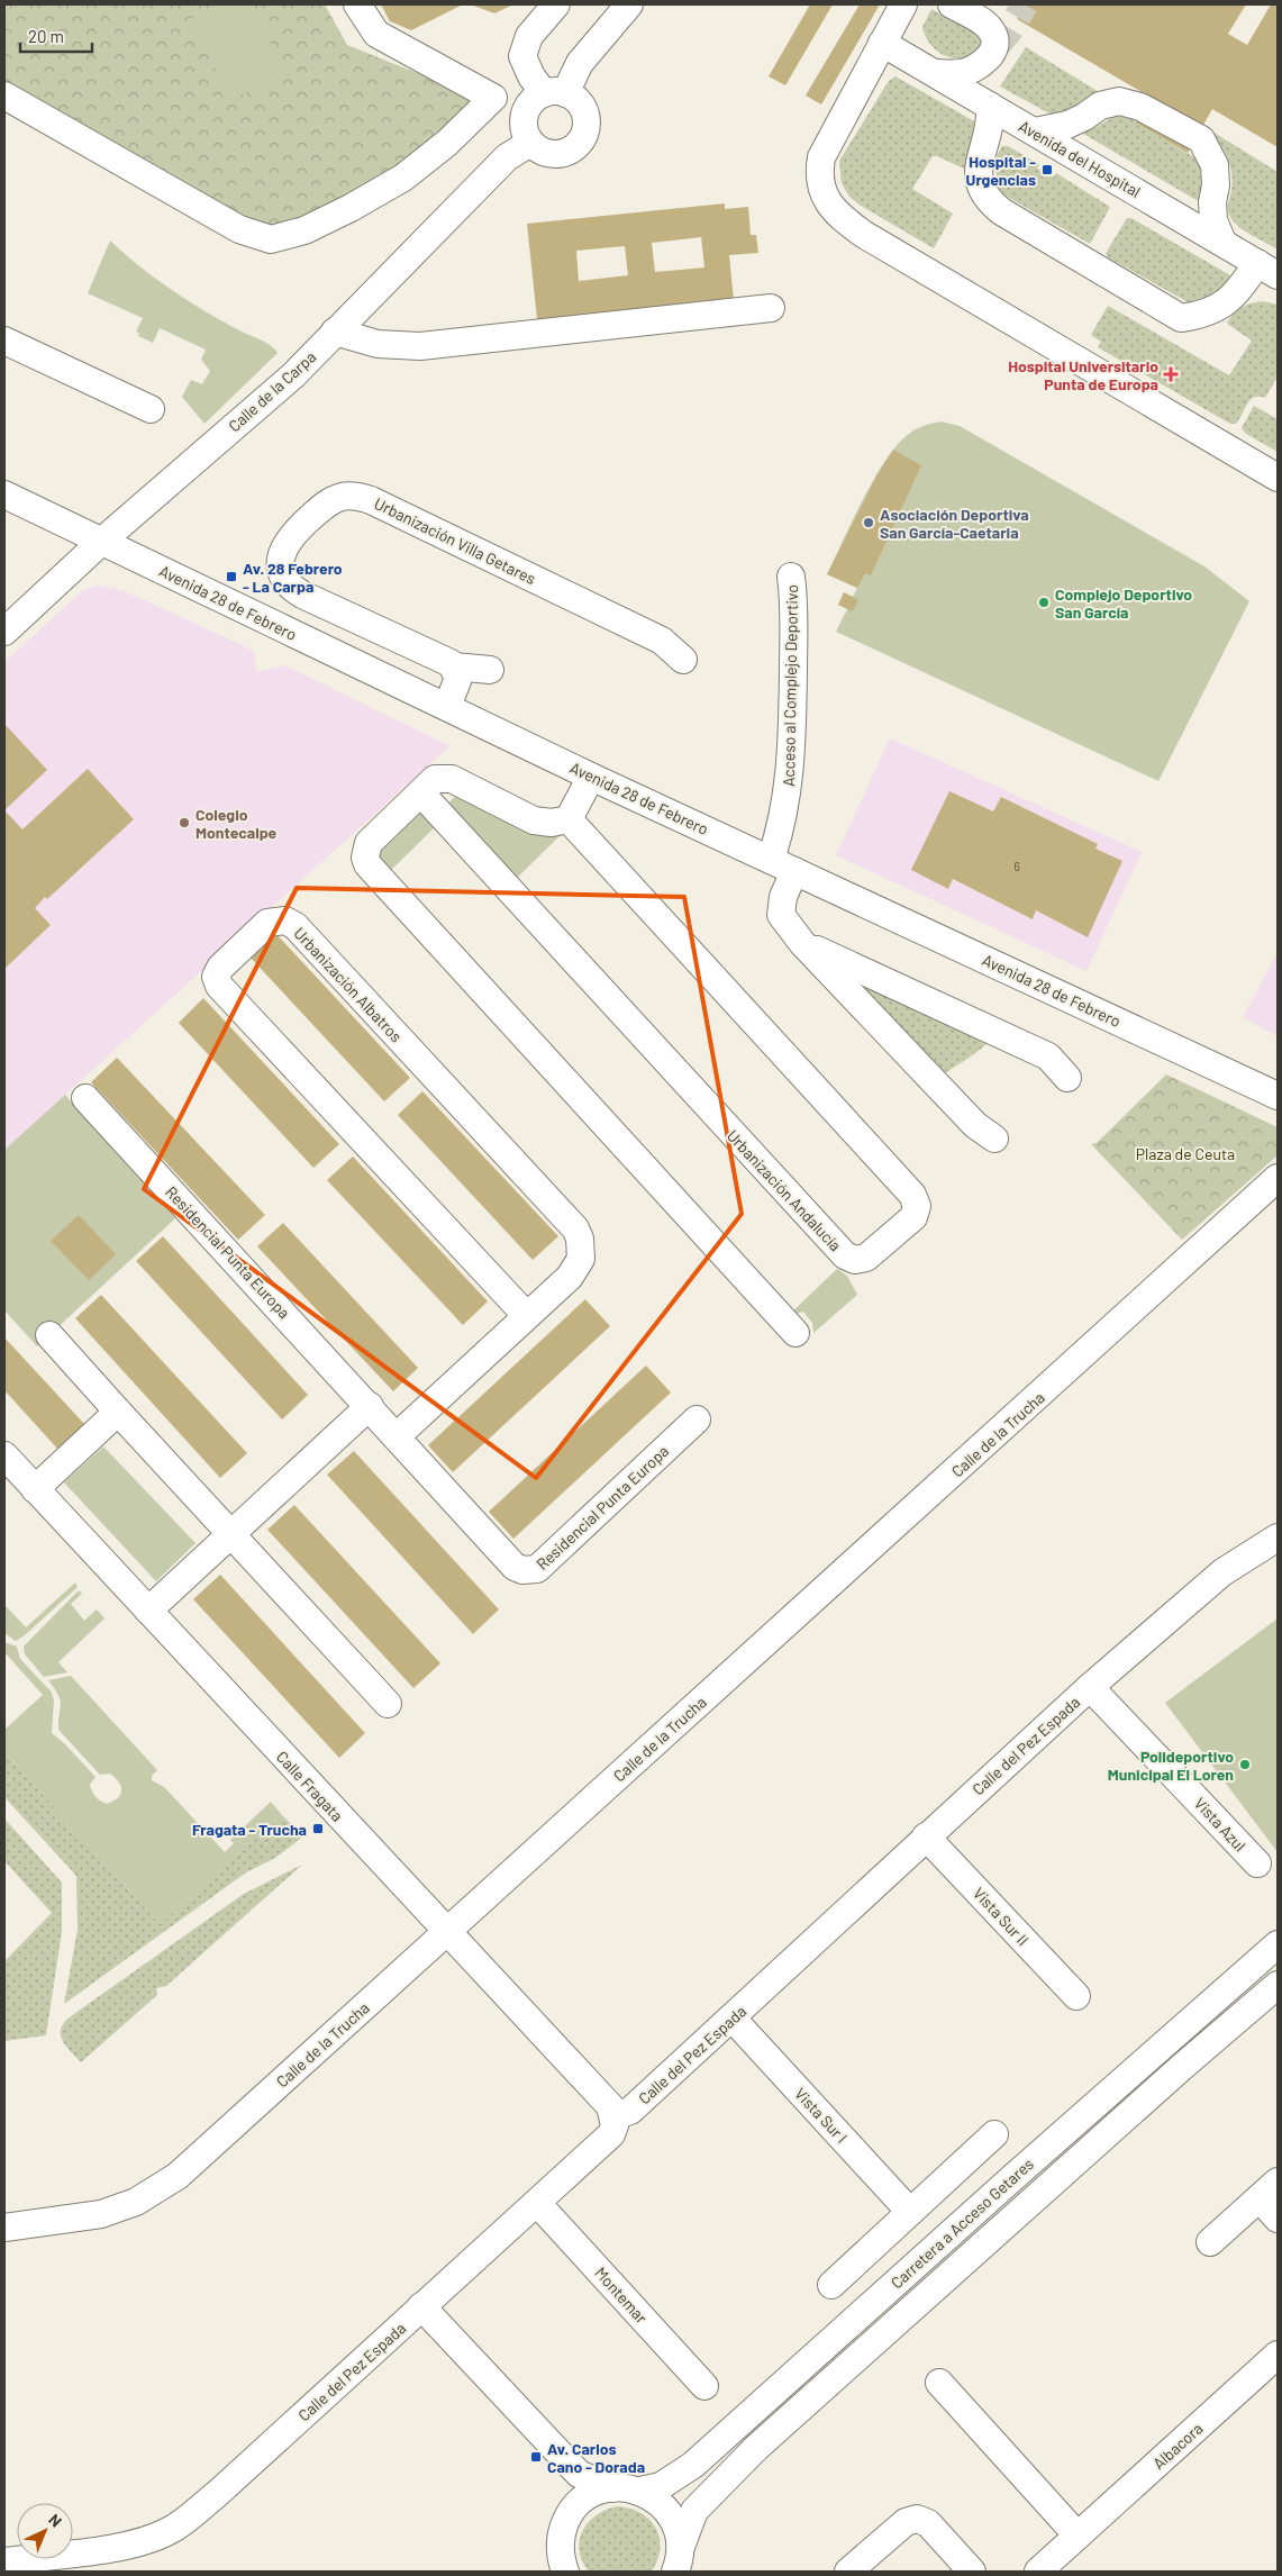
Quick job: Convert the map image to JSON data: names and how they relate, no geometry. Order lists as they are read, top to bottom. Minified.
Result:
{"streets":{"street":["Avenida del Hospital","Calle de la Carpa","Urbanización Villa Getares","Avenida 28 de Febrero","Acceso al Complejo Deportivo","Urbanización Albatros","Urbanización Andalucía","Residencial Punta Europa","Calle de la Trucha","Calle del Pez Espada","Calle Fragata","Vista Azul","Vista Sur II","Vista Sur I","Carretera a Acceso Getares","Montemar","Albacora"]},"crossings":[["Calle de la Carpa","Avenida 28 de Febrero"],["Avenida 28 de Febrero","Acceso al Complejo Deportivo"],["Urbanización Albatros","Residencial Punta Europa"],["Calle de la Trucha","Calle Fragata"],["Calle del Pez Espada","Calle Fragata"],["Calle del Pez Espada","Vista Azul"],["Calle del Pez Espada","Vista Sur II"],["Calle del Pez Espada","Vista Sur I"],["Calle del Pez Espada","Montemar"]],"parks":["Plaza de Ceuta"],"places":{"transit":["Hospital - Urgencias","Av. 28 Febrero - La Carpa","Fragata - Trucha","Av. Carlos Cano - Dorada"],"health":["Hospital Universitario Punta de Europa"],"other":["Asociación Deportiva San García-Caetaria","Complejo Deportivo San García","Colegio Montecalpe","Polideportivo Municipal El Loren"]},"house_numbers":["6"],"scale_bar":"20 m","north":"top right"}
